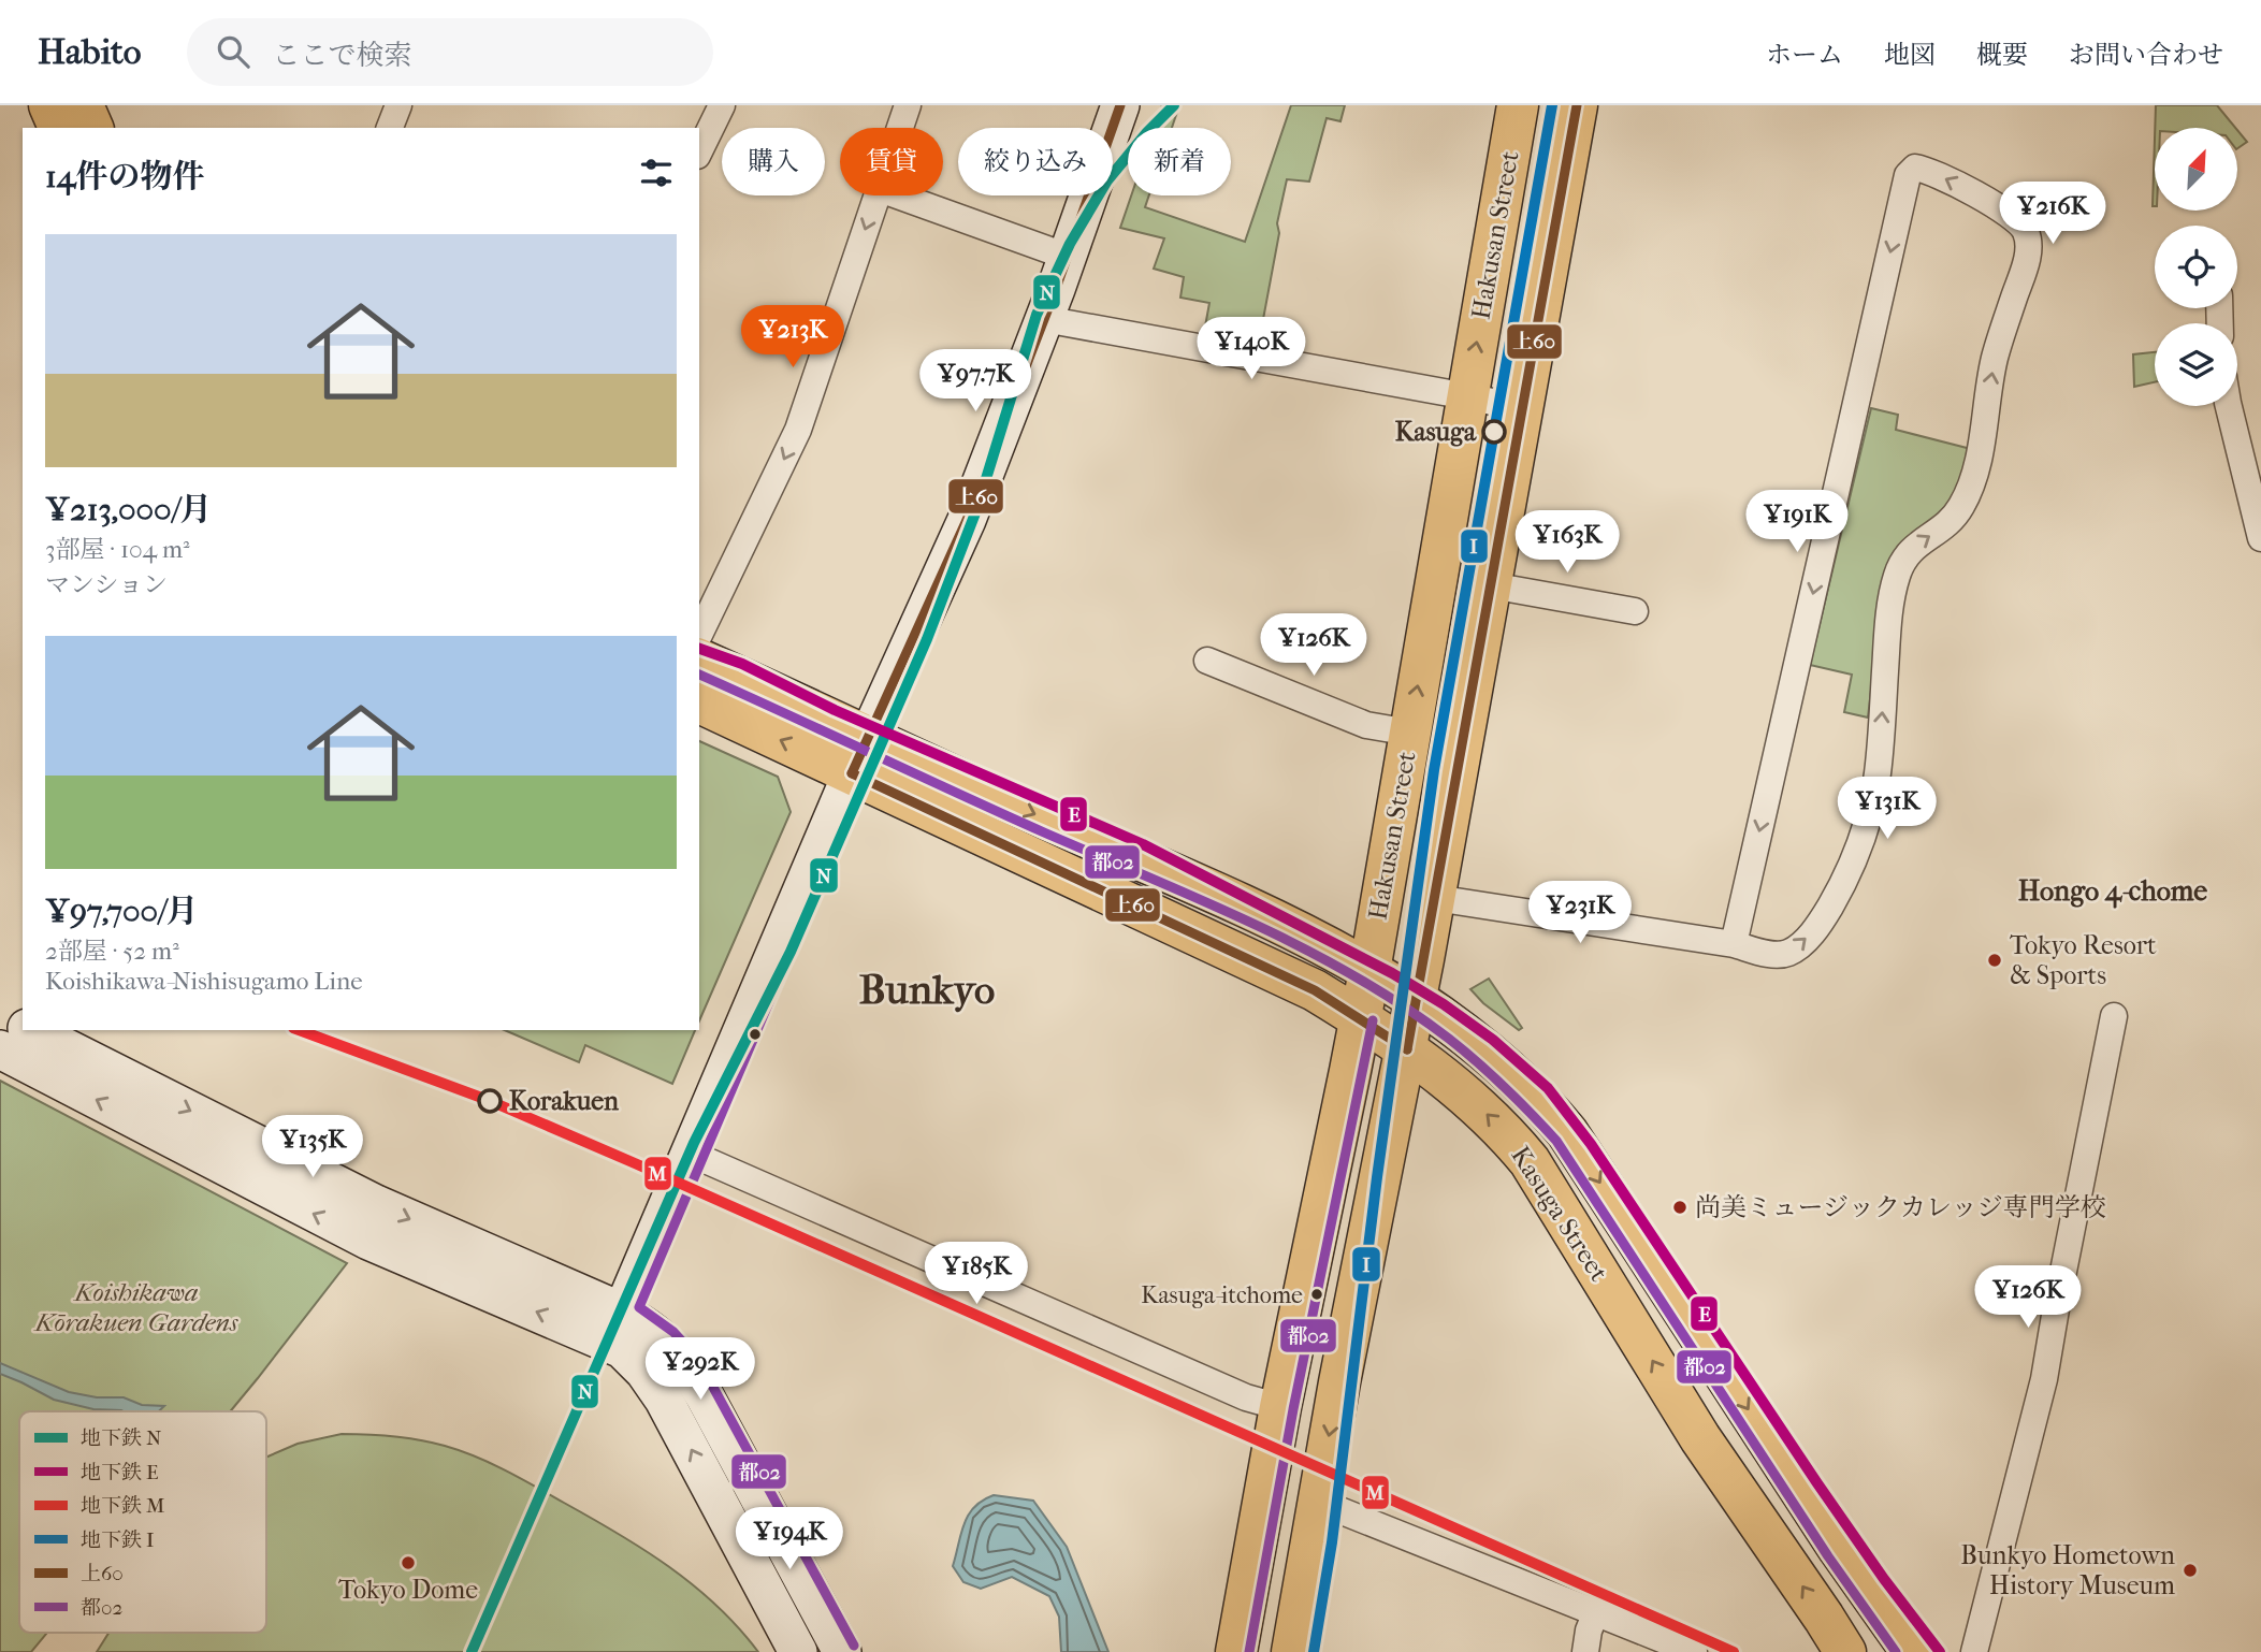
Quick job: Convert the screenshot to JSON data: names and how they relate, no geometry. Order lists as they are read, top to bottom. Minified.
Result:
{"streets":{"main road":["Hakusan Street","Kasuga Street"]},"crossings":[["Hakusan Street","Kasuga Street"]],"districts":["Hongo 4-chome","Bunkyo"],"parks":["Koishikawa Kōrakuen Gardens"],"places":["Kasuga","Tokyo Resort & Sports","Korakuen","尚美ミュージックカレッジ専門学校","Kasuga-itchome","Tokyo Dome","Bunkyo Hometown History Museum"],"lines":["metro line N","metro line I","transit line 上60","metro line E","transit line 都02","metro line M"],"legend":["地下鉄 N","地下鉄 E","地下鉄 M","地下鉄 I","上60","都02"],"north":"top right","page":{"header":"Habito","search":"ここで検索","nav":["ホーム","地図","概要","お問い合わせ"],"chip":["購入","賃貸","絞り込み","新着"],"heading":"14件の物件","price":["¥216K","¥213K","¥140K","¥97.7K","¥191K","¥163K","¥126K","¥131K","¥231K","¥135K","¥185K","¥126K","¥292K","¥194K"],"list":[{"name":"¥213,000/月","note":"3部屋 · 104 m² · マンション"},{"name":"¥97,700/月","note":"2部屋 · 52 m² · Koishikawa-Nishisugamo Line"}]}}
